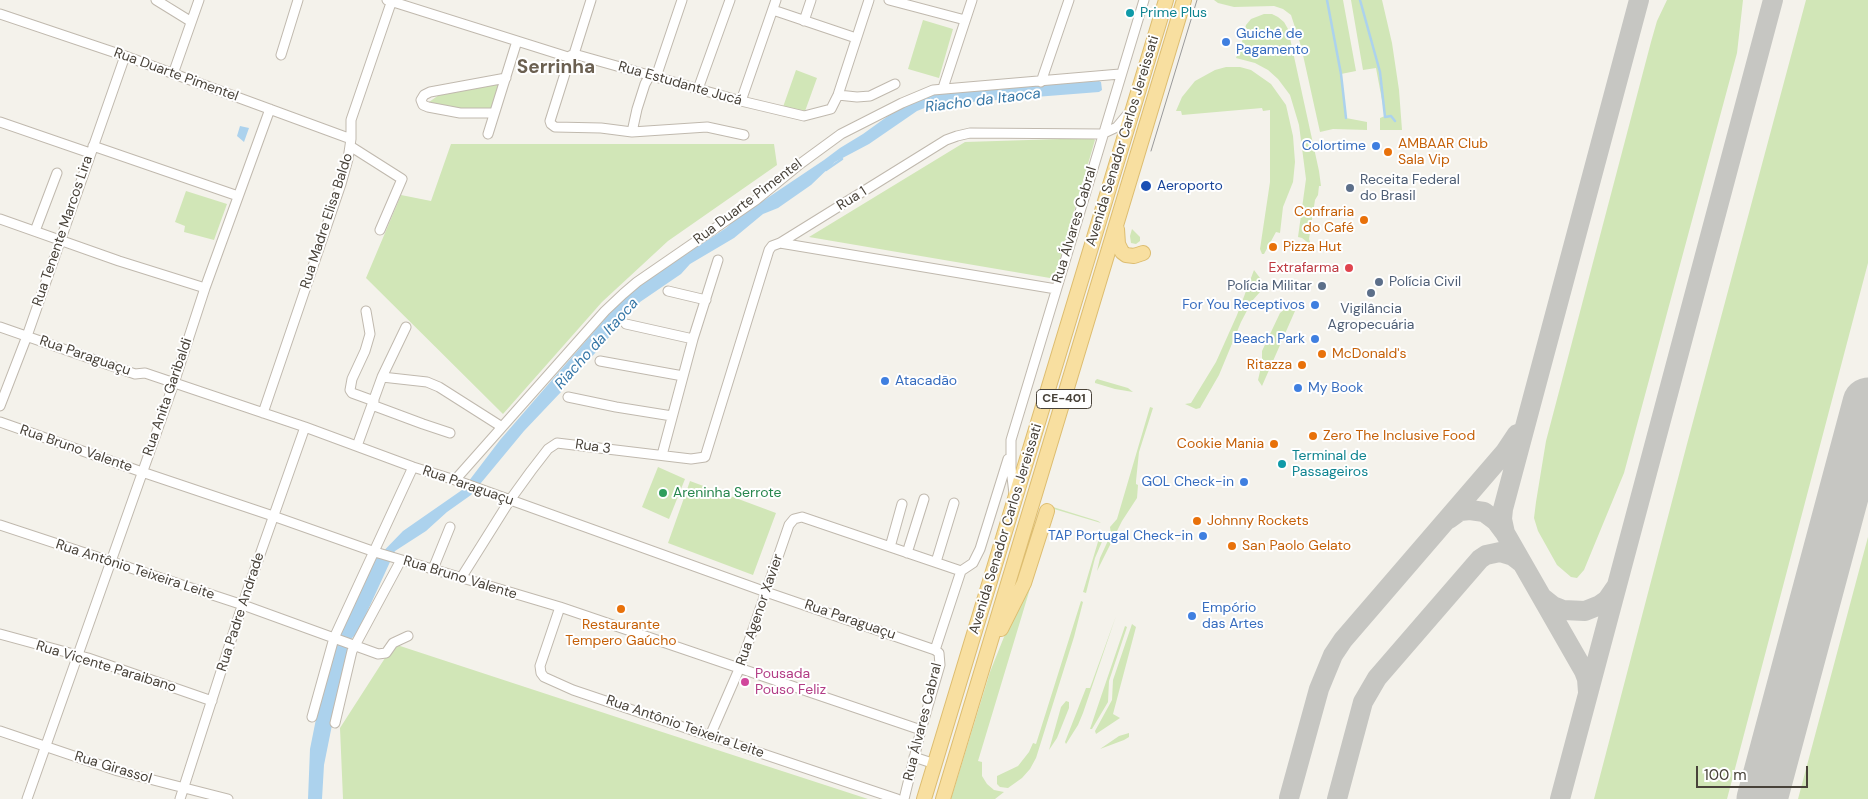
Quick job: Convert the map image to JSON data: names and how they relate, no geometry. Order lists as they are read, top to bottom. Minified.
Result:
{"streets":{"main road":["Avenida Senador Carlos Jereissati","CE-401"],"street":["Rua Duarte Pimentel","Rua Estudante Jucá","Rua 1","Rua Madre Elisa Baldo","Rua Álvares Cabral","Rua Tenente Marcos Lira","Rua Paraguaçu","Rua Anita Garibaldi","Rua 3","Rua Bruno Valente","Rua Antônio Teixeira Leite","Rua Agenor Xavier","Rua Padre Andrade","Rua Vicente Paraibano","Rua Girassol"]},"crossings":[["Rua Duarte Pimentel","Rua Madre Elisa Baldo"],["Rua Duarte Pimentel","Rua Álvares Cabral"],["Rua Duarte Pimentel","Rua Tenente Marcos Lira"],["Rua Duarte Pimentel","Rua Paraguaçu"],["Rua Duarte Pimentel","Rua Anita Garibaldi"],["Rua Estudante Jucá","Rua Madre Elisa Baldo"],["Avenida Senador Carlos Jereissati","Rua Álvares Cabral"],["Rua 1","Rua Álvares Cabral"],["Rua 1","Rua 3"],["Rua Madre Elisa Baldo","Rua Paraguaçu"],["Rua Álvares Cabral","Rua Paraguaçu"],["Rua Álvares Cabral","Rua Bruno Valente"],["Rua Tenente Marcos Lira","Rua Paraguaçu"],["Rua Paraguaçu","Rua Anita Garibaldi"],["Rua Paraguaçu","Rua 3"],["Rua Paraguaçu","Rua Agenor Xavier"],["Rua Paraguaçu","Rua Padre Andrade"],["Rua Anita Garibaldi","Rua Bruno Valente"],["Rua Anita Garibaldi","Rua Antônio Teixeira Leite"],["Rua Anita Garibaldi","Rua Vicente Paraibano"],["Rua Anita Garibaldi","Rua Girassol"],["Rua Bruno Valente","Rua Antônio Teixeira Leite"],["Rua Bruno Valente","Rua Agenor Xavier"],["Rua Bruno Valente","Rua Padre Andrade"],["Rua Antônio Teixeira Leite","Rua Agenor Xavier"],["Rua Antônio Teixeira Leite","Rua Padre Andrade"],["Rua Padre Andrade","Rua Vicente Paraibano"],["Rua Padre Andrade","Rua Girassol"]],"districts":["Serrinha"],"water":["Riacho da Itaoca"],"places":["Prime Plus","Guichê de Pagamento","Colortime","AMBAAR Club Sala Vip","Aeroporto","Receita Federal do Brasil","Confraria do Café","Pizza Hut","Extrafarma","Polícia Civil","Polícia Militar","Vigilância Agropecuária","For You Receptivos","Beach Park","McDonald's","Ritazza","Atacadão","My Book","Zero The Inclusive Food","Cookie Mania","Terminal de Passageiros","GOL Check-in","Areninha Serrote","Johnny Rockets","TAP Portugal Check-in","San Paolo Gelato","Restaurante Tempero Gaúcho","Empório das Artes","Pousada Pouso Feliz"],"scale_bar":"100 m"}
